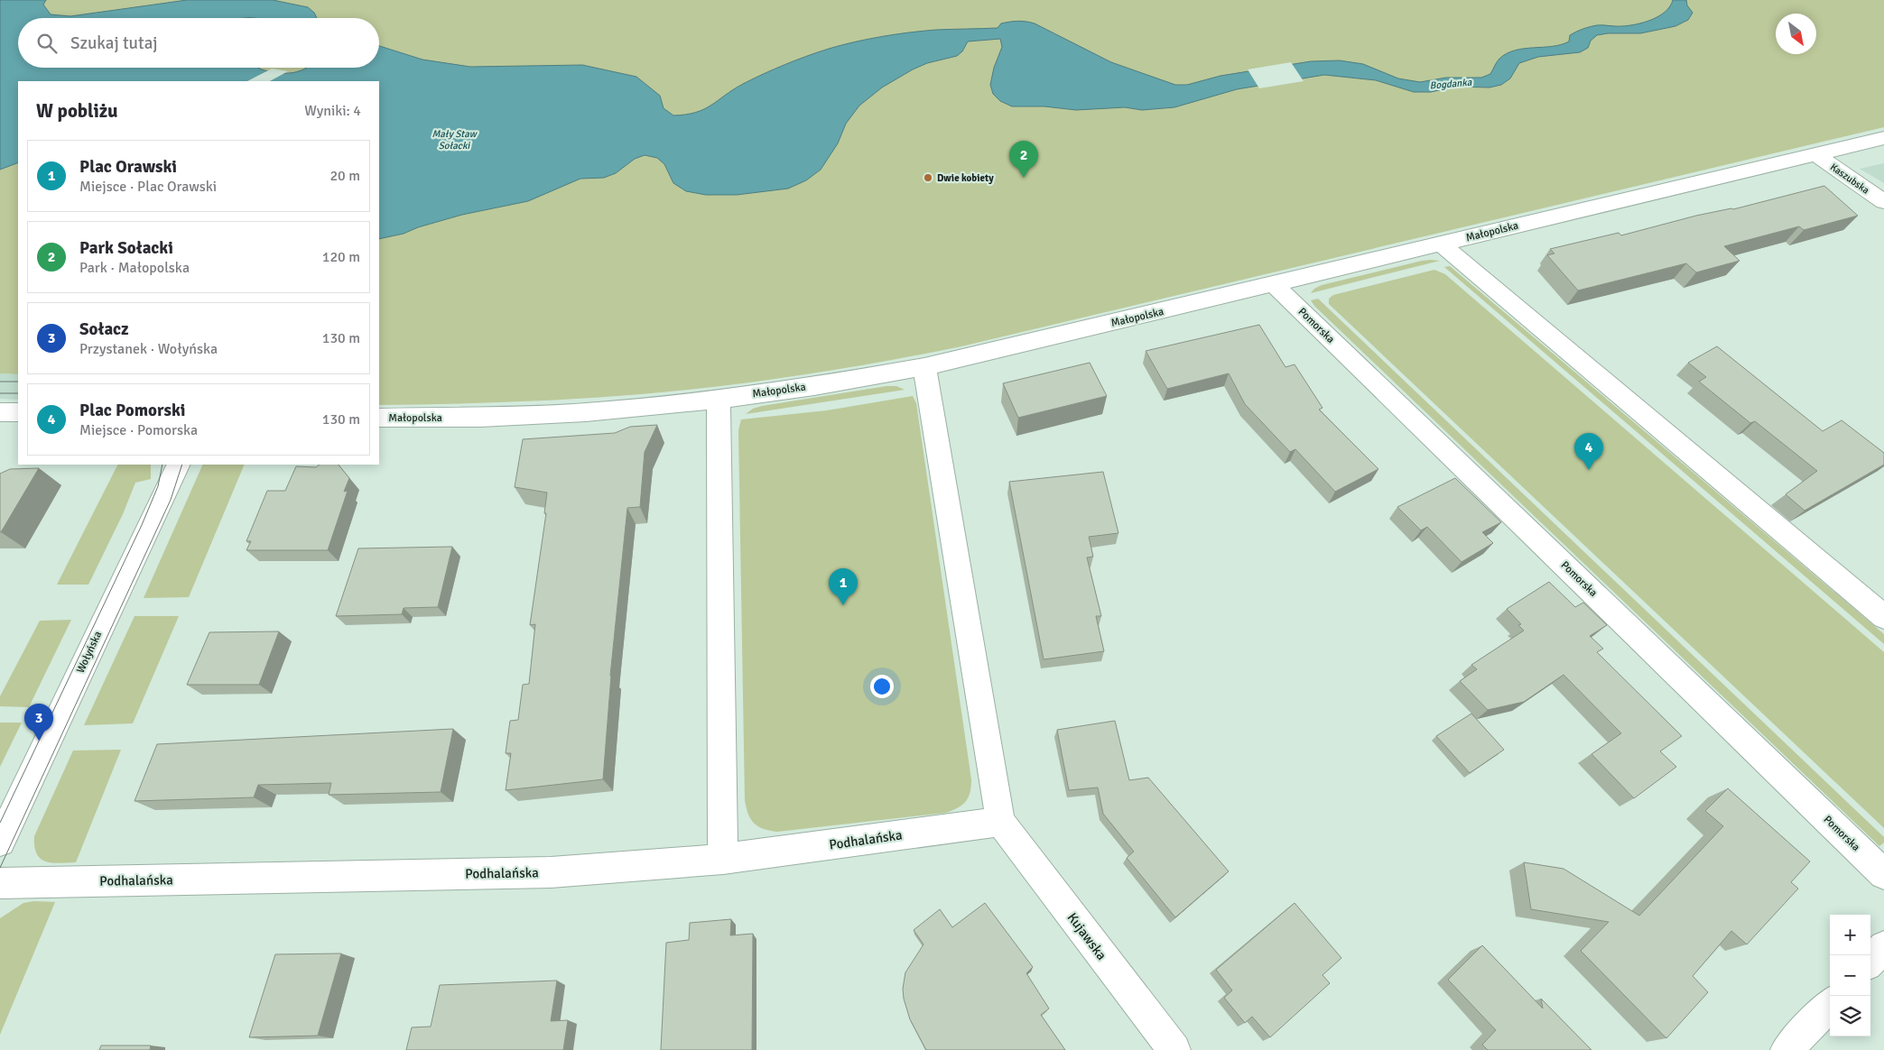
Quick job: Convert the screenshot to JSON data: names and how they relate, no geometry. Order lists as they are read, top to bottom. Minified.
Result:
{"streets":{"street":["Kaszubska","Małopolska","Pomorska","Wołyńska","Podhalańska","Kujawska"]},"crossings":[["Kaszubska","Małopolska"],["Małopolska","Pomorska"],["Podhalańska","Kujawska"]],"water":["Bogdanka","Mały Staw Sołacki"],"places":["Dwie kobiety"],"north":"bottom right","page":{"search":"Szukaj tutaj","heading":["W pobliżu","Wyniki: 4"],"list":[{"mark":"1","name":"Plac Orawski","note":"Miejsce · Plac Orawski","value":"20 m"},{"mark":"2","name":"Park Sołacki","note":"Park · Małopolska","value":"120 m"},{"mark":"3","name":"Sołacz","note":"Przystanek · Wołyńska","value":"130 m"},{"mark":"4","name":"Plac Pomorski","note":"Miejsce · Pomorska","value":"130 m"}],"pins":["2","4","1","3"],"map_buttons":["+","−"]}}
